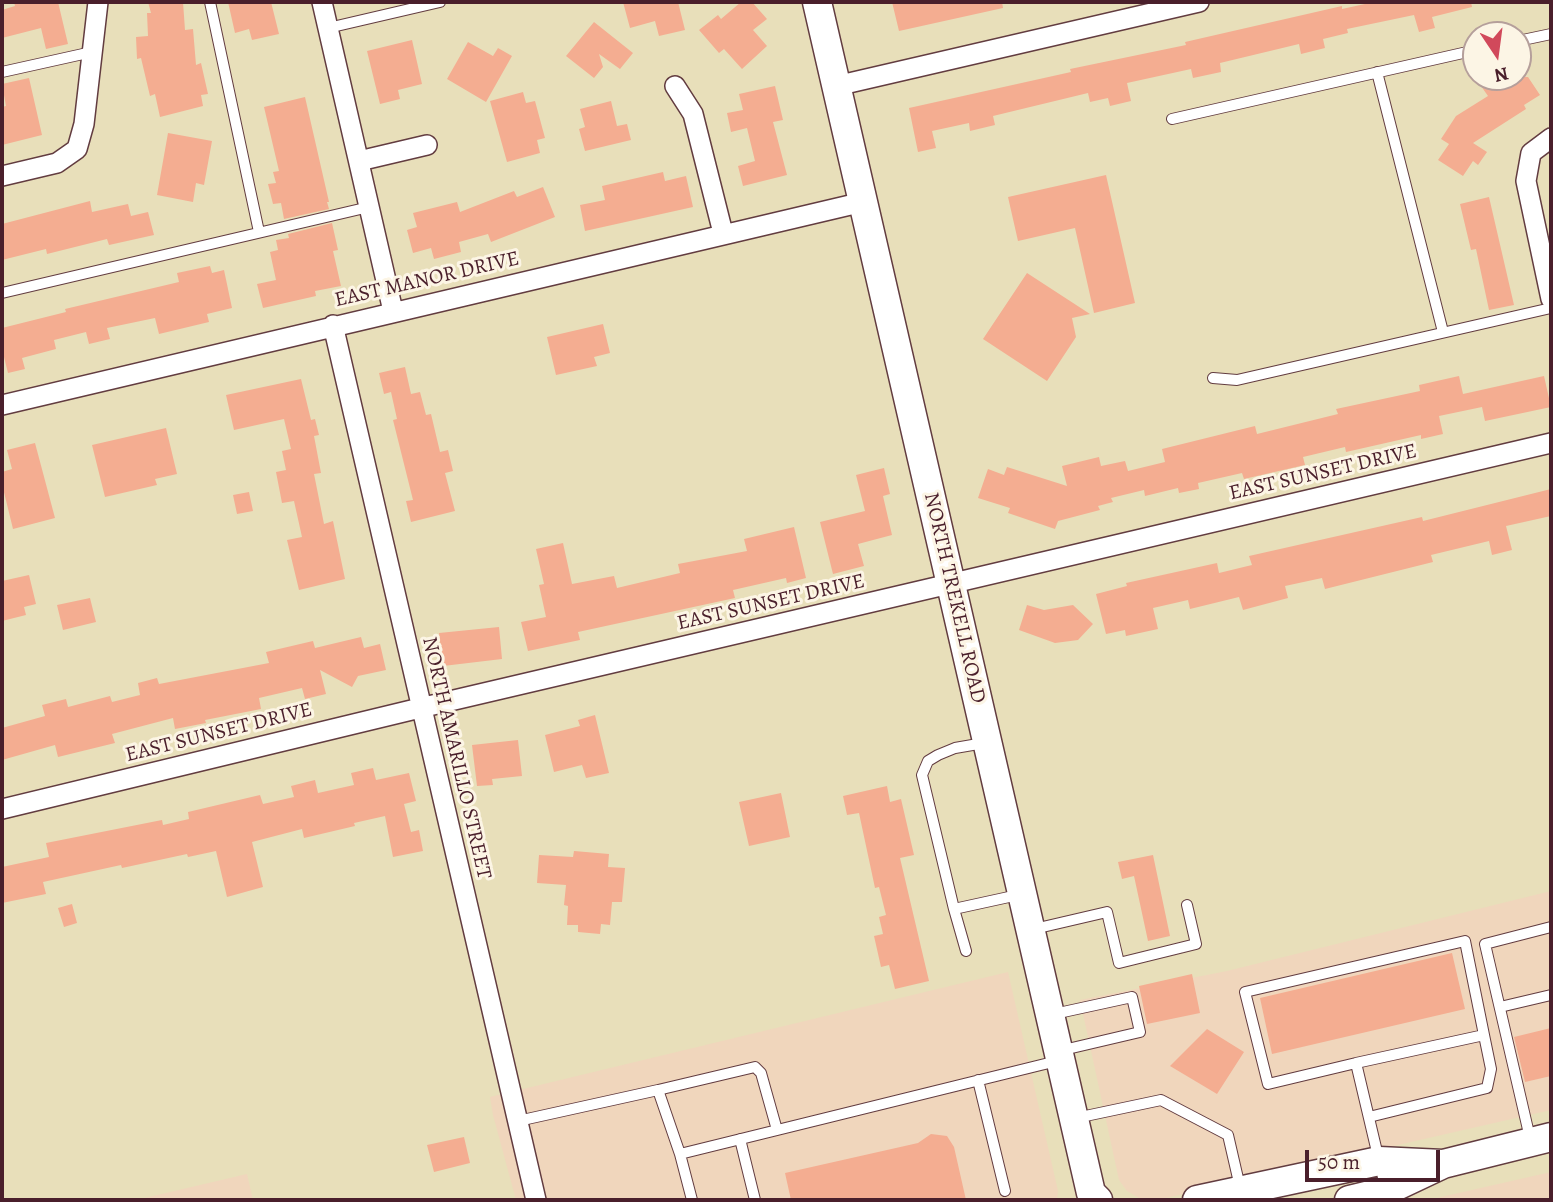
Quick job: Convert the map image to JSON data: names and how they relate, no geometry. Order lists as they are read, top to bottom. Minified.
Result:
{"streets":{"main road":["NORTH TREKELL ROAD"],"street":["EAST MANOR DRIVE","EAST SUNSET DRIVE","NORTH AMARILLO STREET"]},"crossings":[["EAST MANOR DRIVE","NORTH TREKELL ROAD"],["EAST MANOR DRIVE","NORTH AMARILLO STREET"],["EAST SUNSET DRIVE","NORTH TREKELL ROAD"],["EAST SUNSET DRIVE","NORTH AMARILLO STREET"]],"scale_bar":"50 m","north":"bottom"}
